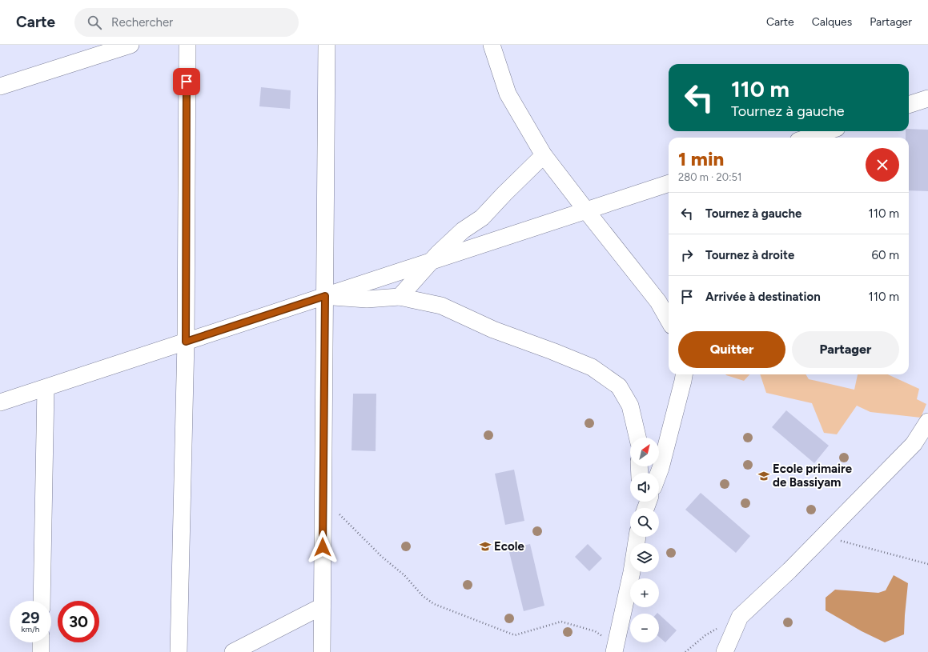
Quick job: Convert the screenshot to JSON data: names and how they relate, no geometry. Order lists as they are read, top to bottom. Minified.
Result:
{"places":{"school or university":["Ecole primaire de Bassiyam","Ecole"]},"north":"top right","page":{"header":"Carte","search":"Rechercher","nav":["Carte","Calques","Partager"],"turn":["110 m","Tournez à gauche"],"heading":["1 min","280 m · 20:51"],"list":[{"name":"Tournez à gauche","value":"110 m"},{"name":"Tournez à droite","value":"60 m"},{"name":"Arrivée à destination","value":"110 m"}],"buttons":["Quitter","Partager"],"map_buttons":["+","−"],"speed":"29 km/h","limit":"30"}}
